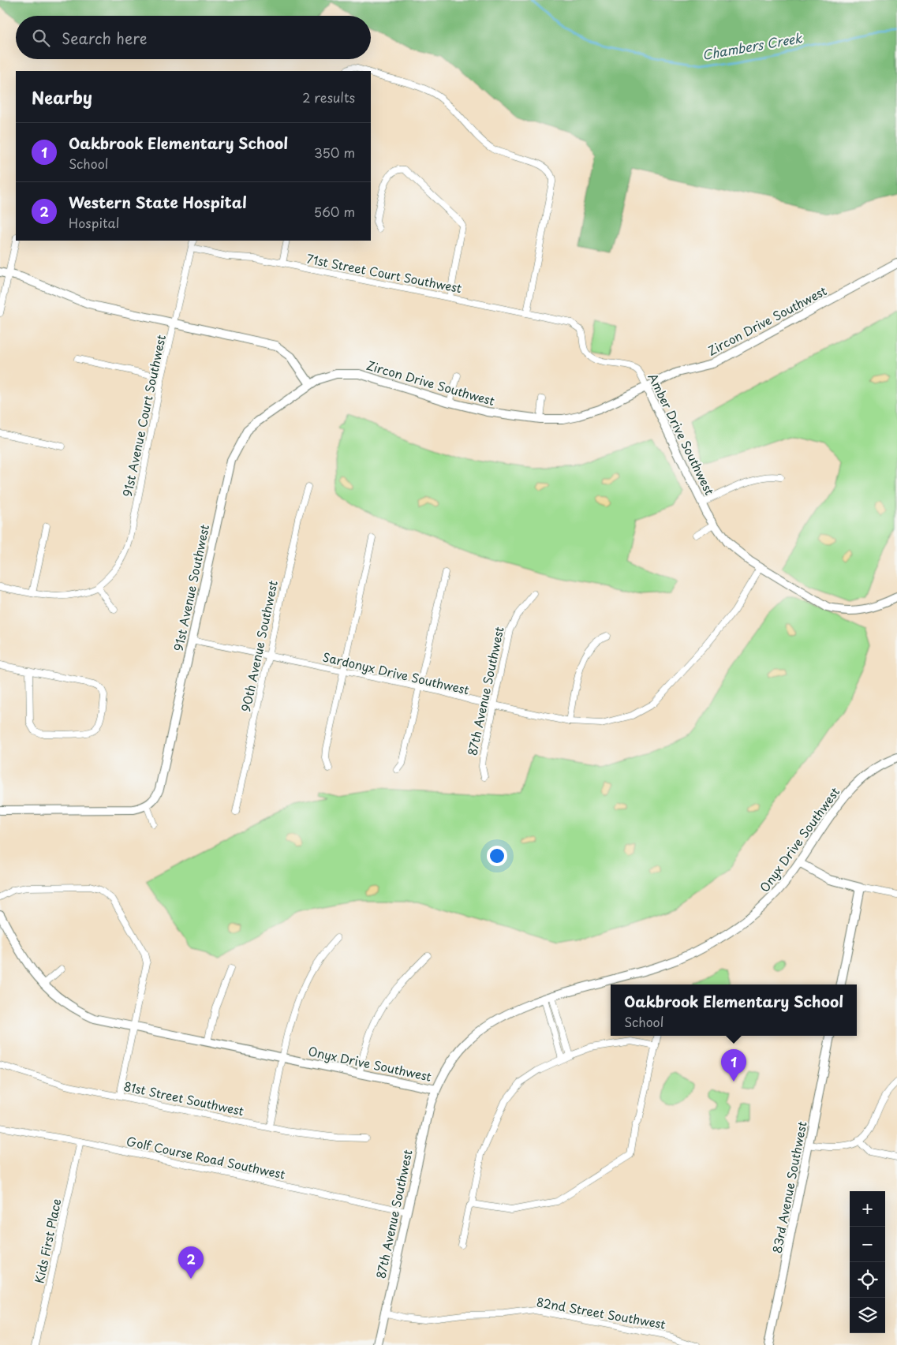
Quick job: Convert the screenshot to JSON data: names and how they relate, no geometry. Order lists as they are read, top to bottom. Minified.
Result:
{"streets":{"street":["71st Street Court Southwest","Zircon Drive Southwest","91st Avenue Court Southwest","Amber Drive Southwest","91st Avenue Southwest","90th Avenue Southwest","Sardonyx Drive Southwest","87th Avenue Southwest","Onyx Drive Southwest","81st Street Southwest","Golf Course Road Southwest","83rd Avenue Southwest","Kids First Place","82nd Street Southwest"]},"crossings":[["71st Street Court Southwest","91st Avenue Court Southwest"],["71st Street Court Southwest","Amber Drive Southwest"],["Zircon Drive Southwest","Amber Drive Southwest"],["Zircon Drive Southwest","91st Avenue Southwest"],["Amber Drive Southwest","Sardonyx Drive Southwest"],["91st Avenue Southwest","Sardonyx Drive Southwest"],["90th Avenue Southwest","Sardonyx Drive Southwest"],["Sardonyx Drive Southwest","87th Avenue Southwest"],["87th Avenue Southwest","Onyx Drive Southwest"],["87th Avenue Southwest","Golf Course Road Southwest"],["87th Avenue Southwest","82nd Street Southwest"],["Golf Course Road Southwest","Kids First Place"]],"water":["Chambers Creek"],"page":{"search":"Search here","heading":["Nearby","2 results"],"list":[{"mark":"1","name":"Oakbrook Elementary School","note":"School","value":"350 m"},{"mark":"2","name":"Western State Hospital","note":"Hospital","value":"560 m"}],"popup":["Oakbrook Elementary School","School"],"pins":["1","2"],"map_buttons":["+","−"]}}
